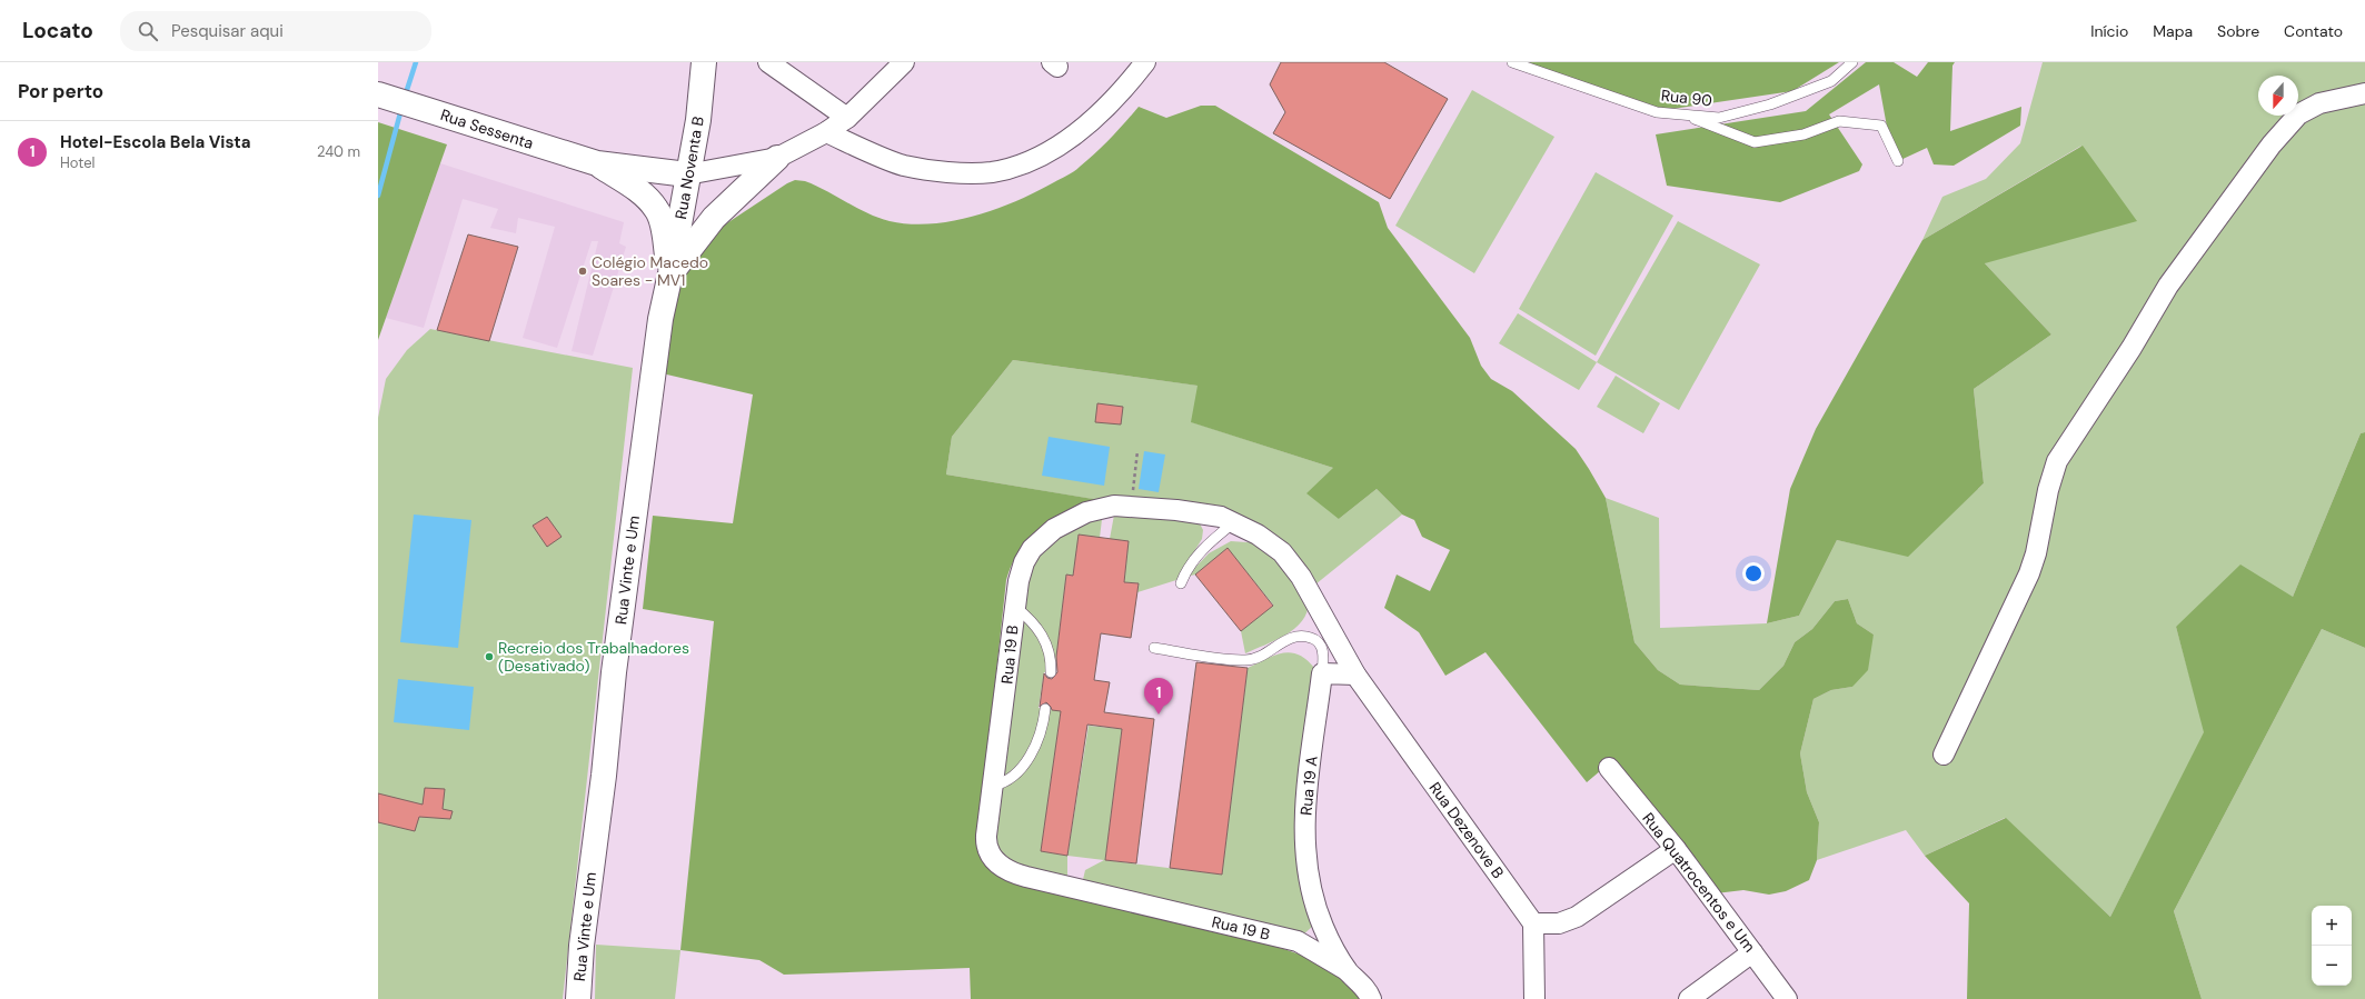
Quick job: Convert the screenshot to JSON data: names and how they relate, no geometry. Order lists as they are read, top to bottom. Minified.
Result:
{"streets":{"street":["Rua Sessenta","Rua Noventa B","Rua Vinte e Um","Rua 19 B","Rua 19 A","Rua Dezenove B","Rua Quatrocentos e Um"],"lane":["Rua 90"]},"crossings":[["Rua Noventa B","Rua Vinte e Um"],["Rua 19 B","Rua 19 A"],["Rua 19 B","Rua Dezenove B"]],"places":["Colégio Macedo Soares - MV1","Recreio dos Trabalhadores (Desativado)"],"north":"bottom","page":{"header":"Locato","search":"Pesquisar aqui","nav":["Início","Mapa","Sobre","Contato"],"heading":"Por perto","list":[{"mark":"1","name":"Hotel-Escola Bela Vista","note":"Hotel","value":"240 m"}],"pins":"1","map_buttons":["+","−"]}}
